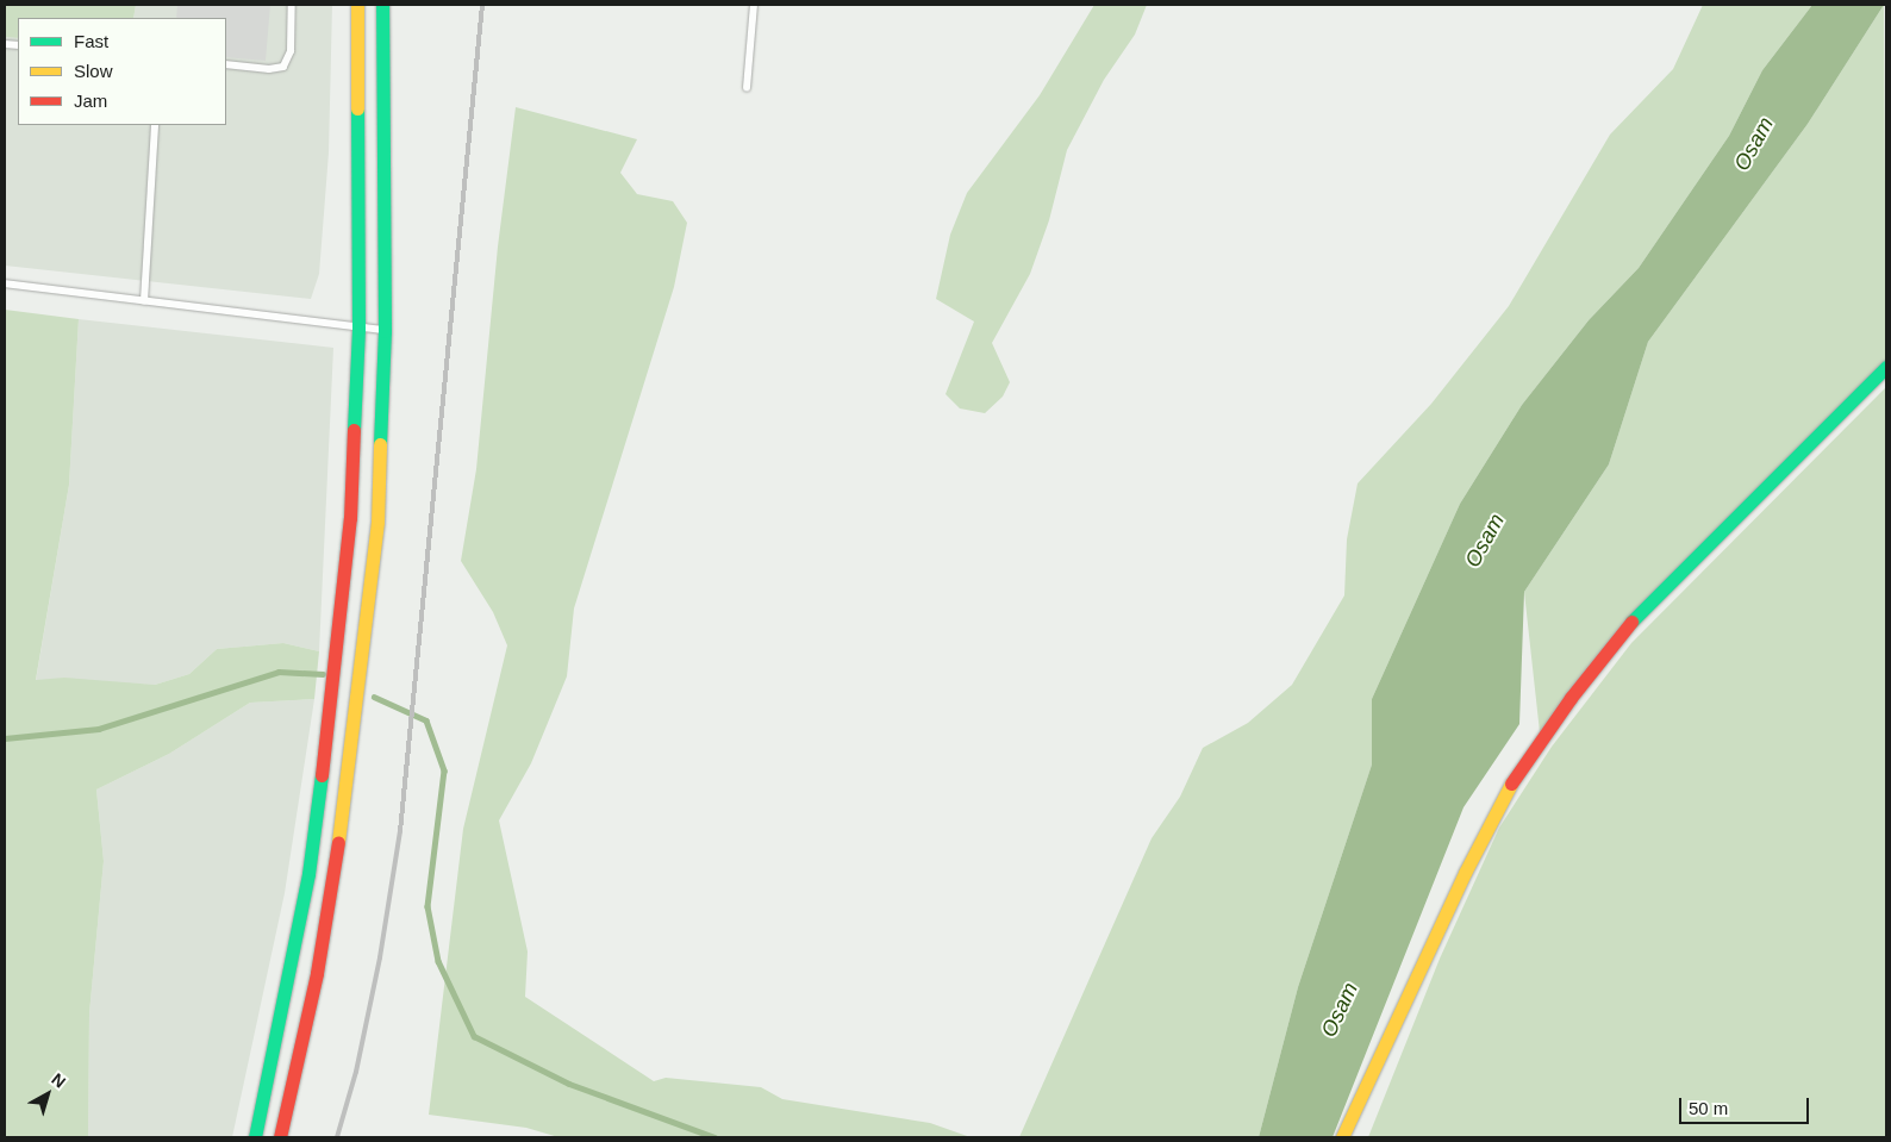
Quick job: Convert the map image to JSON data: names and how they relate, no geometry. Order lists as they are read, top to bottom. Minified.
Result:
{"water":["Osam"],"legend":["Fast","Slow","Jam"],"scale_bar":"50 m","north":"top right"}
